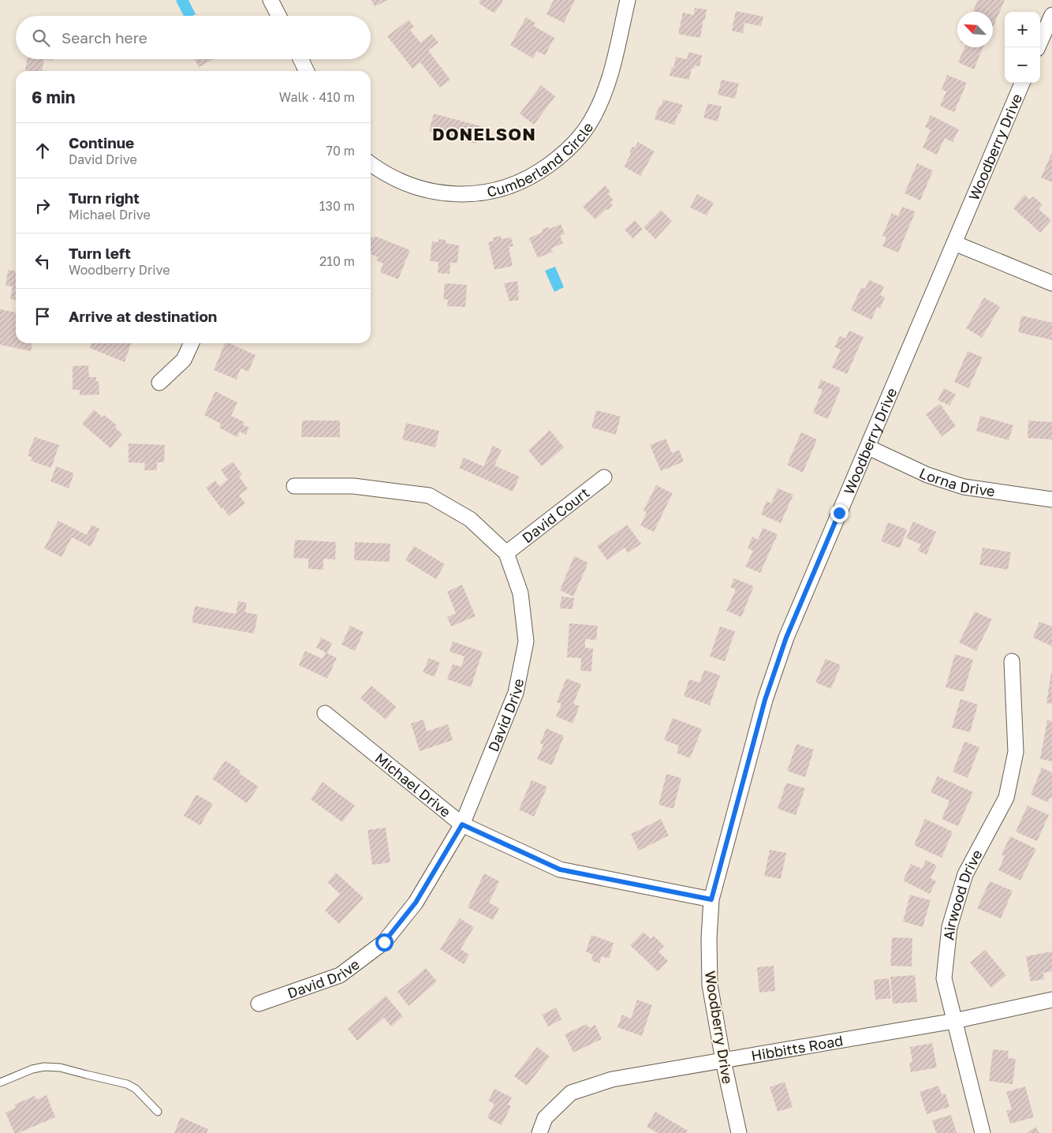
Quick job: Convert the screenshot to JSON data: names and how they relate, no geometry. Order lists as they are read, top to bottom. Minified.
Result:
{"streets":{"street":["Woodberry Drive","Cumberland Circle","Lorna Drive","David Court","David Drive","Michael Drive","Airwood Drive","Hibbitts Road"]},"crossings":[["Woodberry Drive","Lorna Drive"],["Woodberry Drive","Michael Drive"],["Woodberry Drive","Hibbitts Road"],["David Court","David Drive"],["David Drive","Michael Drive"],["Airwood Drive","Hibbitts Road"]],"districts":["DONELSON"],"north":"top left","page":{"map_buttons":["+","−"],"search":"Search here","heading":["6 min","Walk · 410 m"],"list":[["Continue","David Drive","70 m"],["Turn right","Michael Drive","130 m"],["Turn left","Woodberry Drive","210 m"],"Arrive at destination"]}}
